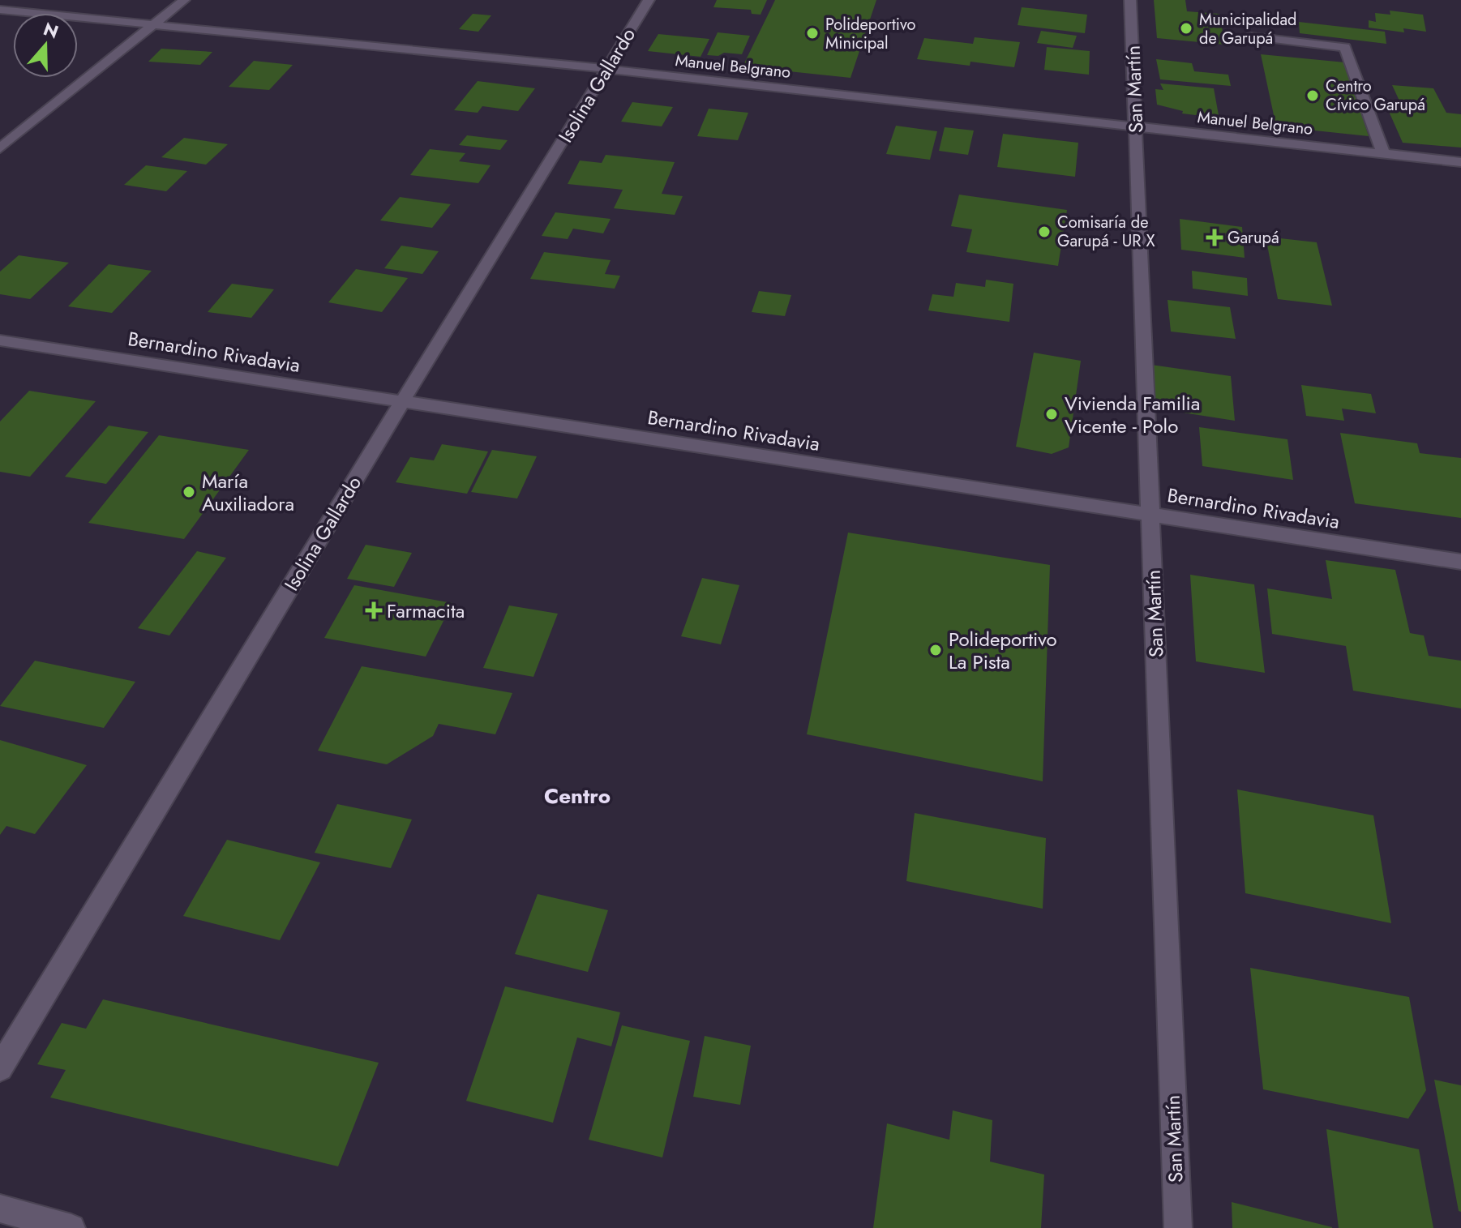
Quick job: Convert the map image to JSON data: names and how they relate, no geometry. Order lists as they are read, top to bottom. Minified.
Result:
{"streets":{"street":["Manuel Belgrano","Isolina Gallardo","San Martín","Bernardino Rivadavia"]},"crossings":[["Manuel Belgrano","Isolina Gallardo"],["Manuel Belgrano","San Martín"],["Isolina Gallardo","Bernardino Rivadavia"],["San Martín","Bernardino Rivadavia"]],"districts":["Centro"],"places":{"other":["Municipalidad de Garupá","Polideportivo Minicipal","Centro Cívico Garupá","Comisaría de Garupá - UR X","Vivienda Familia Vicente - Polo","María Auxiliadora","Polideportivo La Pista"],"health":["Garupá","Farmacita"]},"north":"top"}
